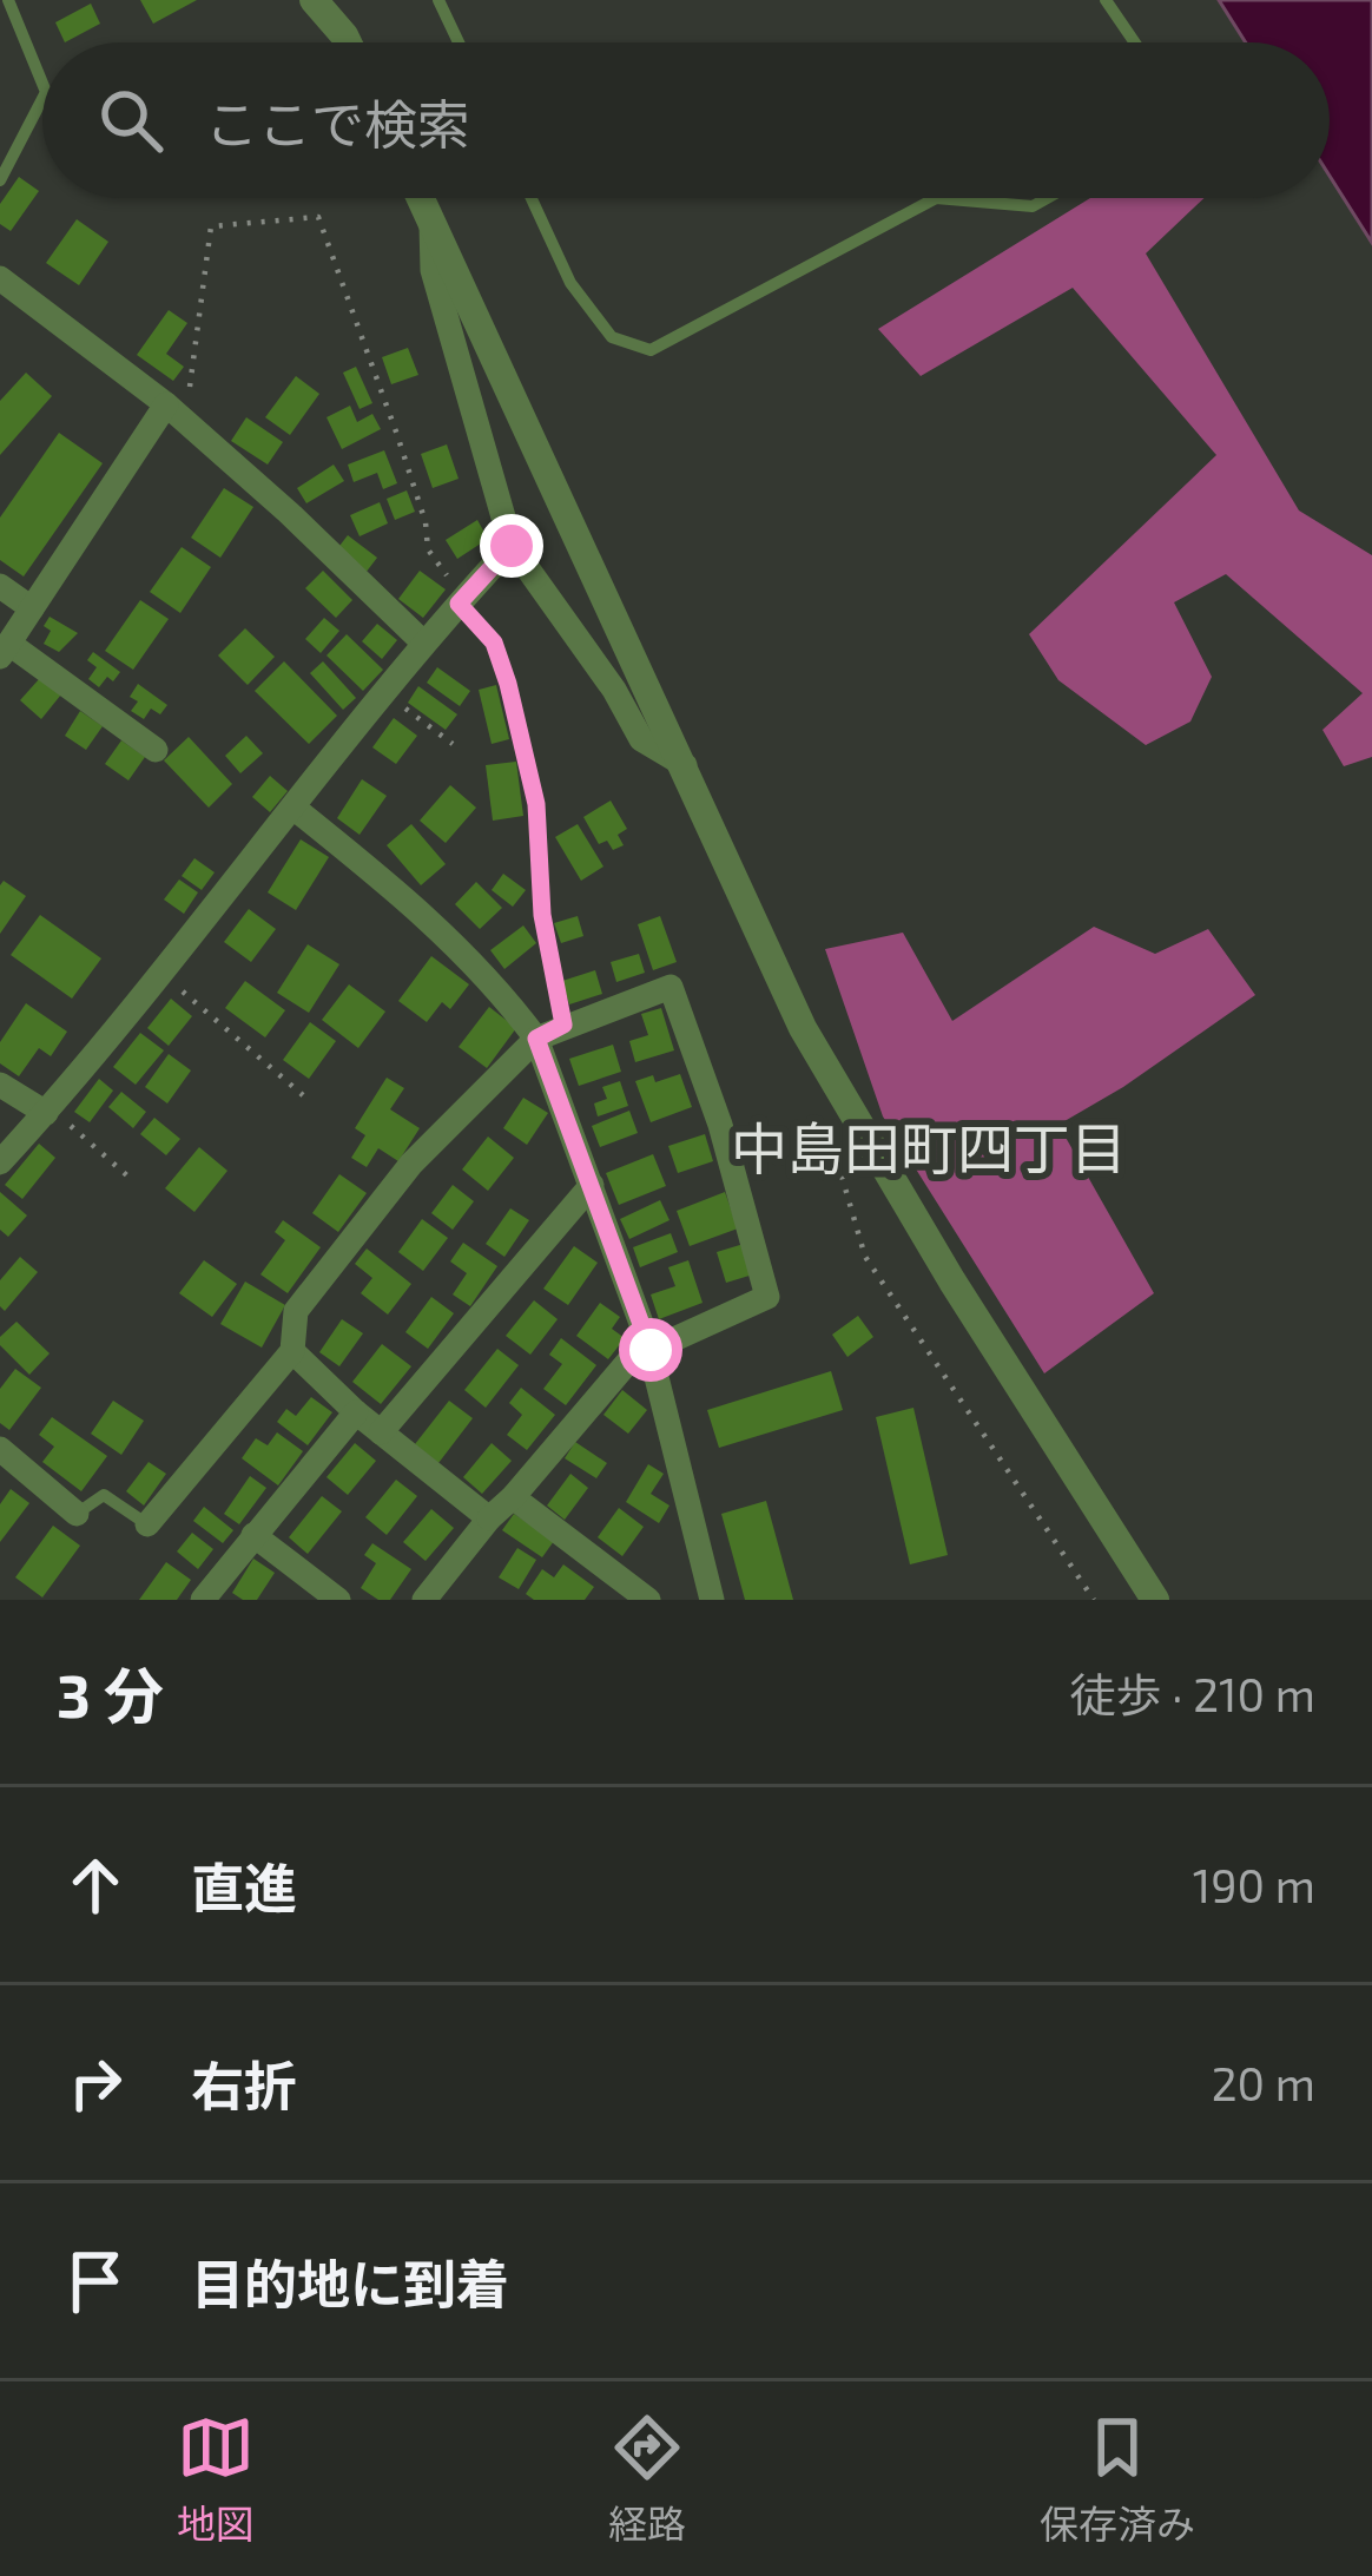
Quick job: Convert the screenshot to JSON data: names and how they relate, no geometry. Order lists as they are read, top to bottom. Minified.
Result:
{"districts":["中島田町四丁目"],"page":{"search":"ここで検索","heading":["3 分","徒歩 · 210 m"],"list":[["直進","190 m"],["右折","20 m"],"目的地に到着"],"nav":["地図","経路","保存済み"]}}
